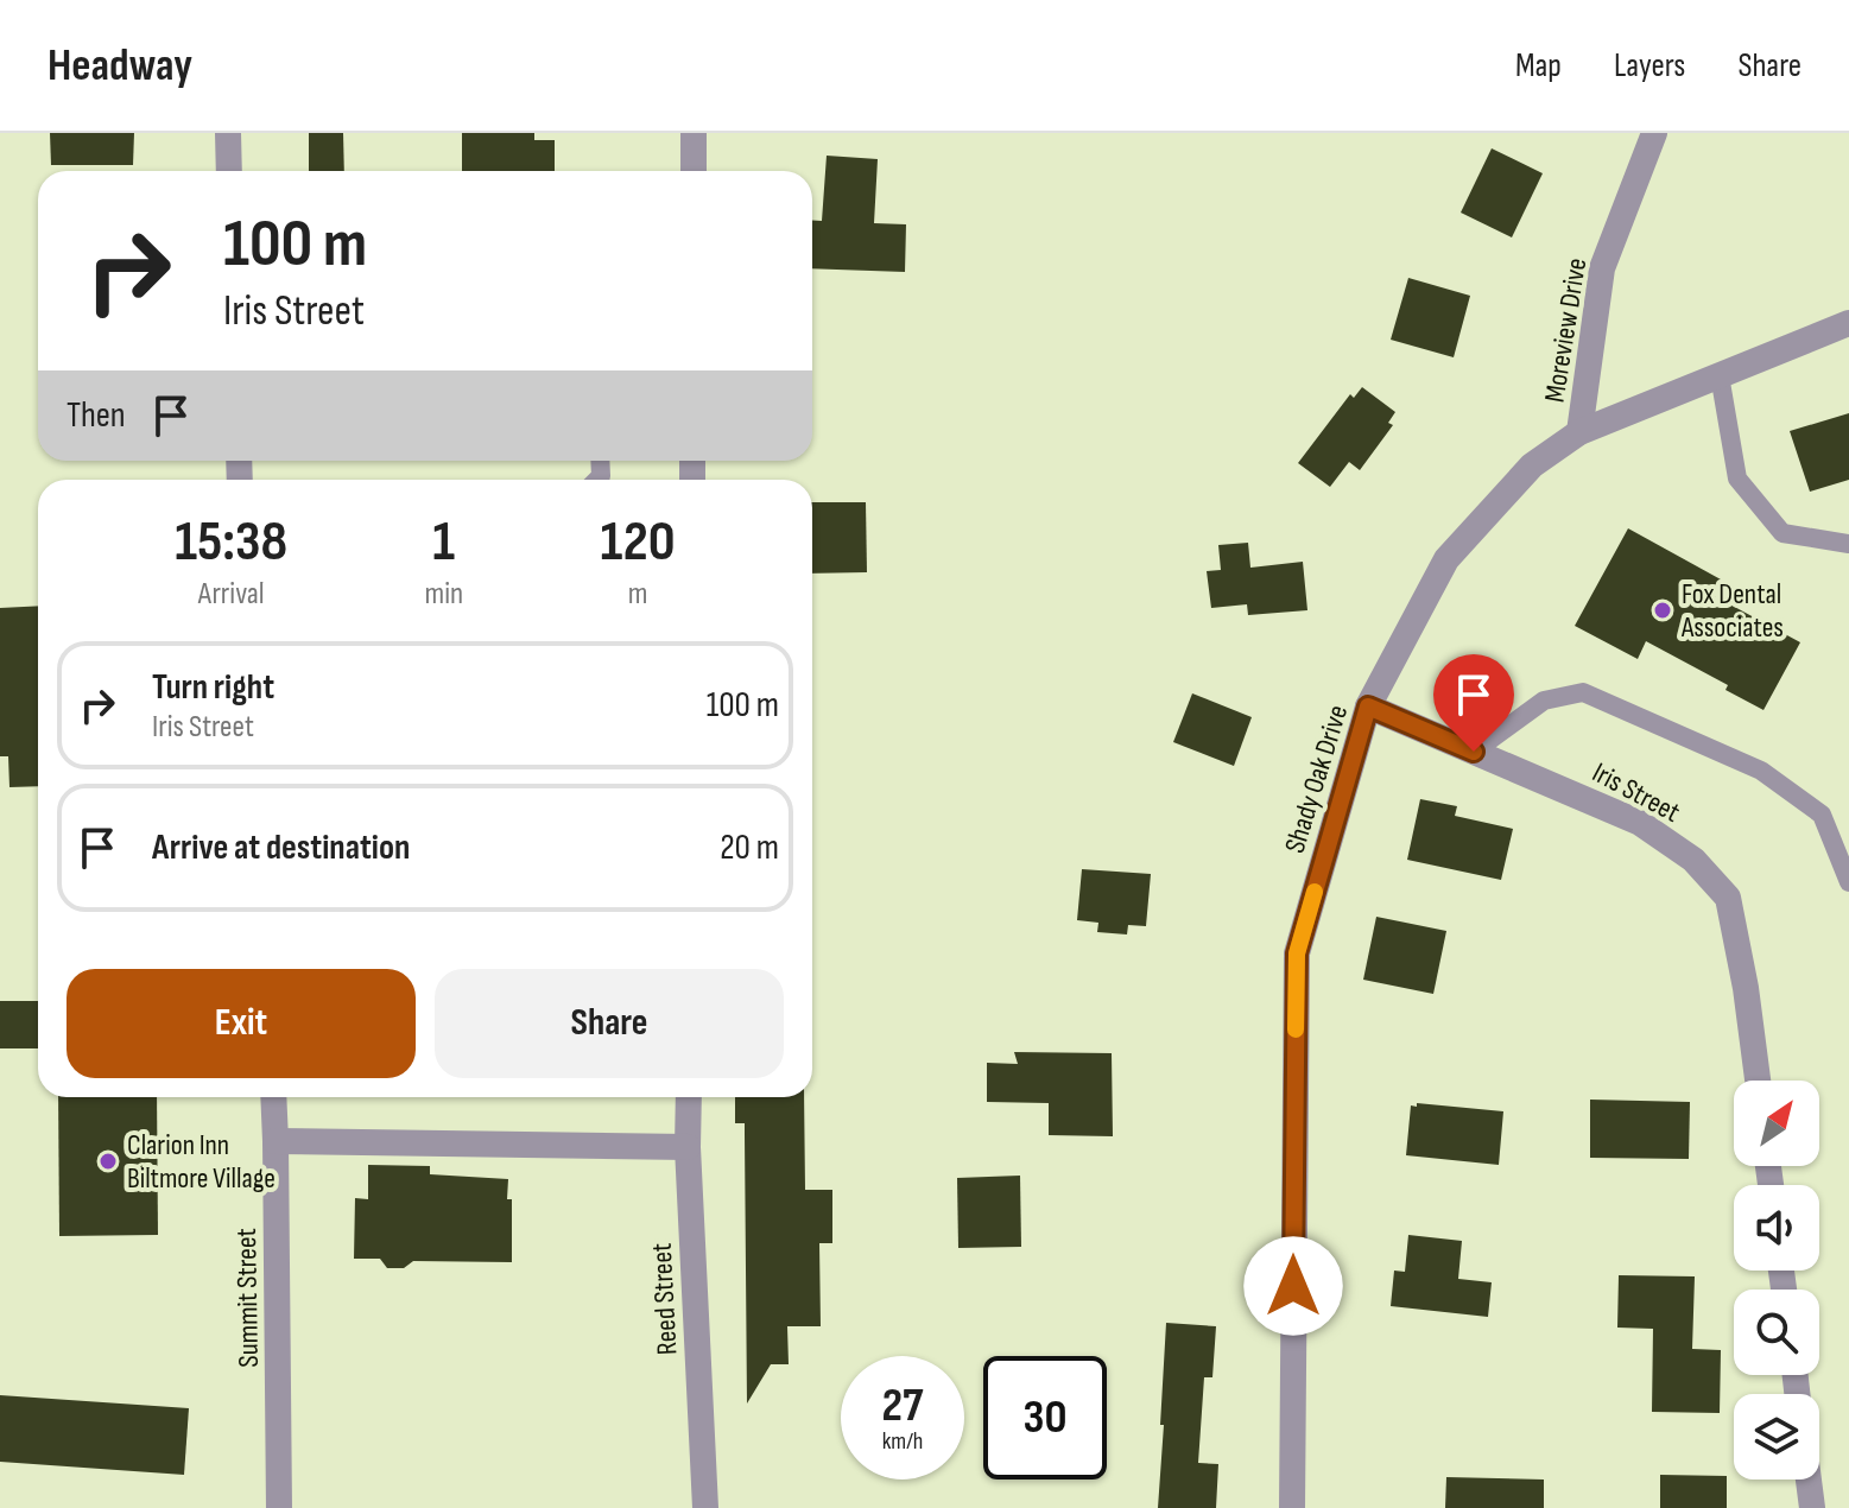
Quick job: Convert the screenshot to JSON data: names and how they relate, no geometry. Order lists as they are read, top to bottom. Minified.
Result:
{"streets":{"street":["Moreview Drive","Shady Oak Drive","Iris Street","Summit Street","Reed Street"]},"crossings":[["Moreview Drive","Shady Oak Drive"],["Shady Oak Drive","Iris Street"]],"places":["Fox Dental Associates","Clarion Inn Biltmore Village"],"north":"top right","page":{"header":"Headway","nav":["Map","Layers","Share"],"turn":["100 m","Iris Street"],"then":"Then","eta":["15:38","Arrival","1","min","120","m"],"list":[{"name":"Turn right","note":"Iris Street","value":"100 m"},{"name":"Arrive at destination","value":"20 m"}],"buttons":["Exit","Share"],"speed":"27 km/h","limit":"30"}}
